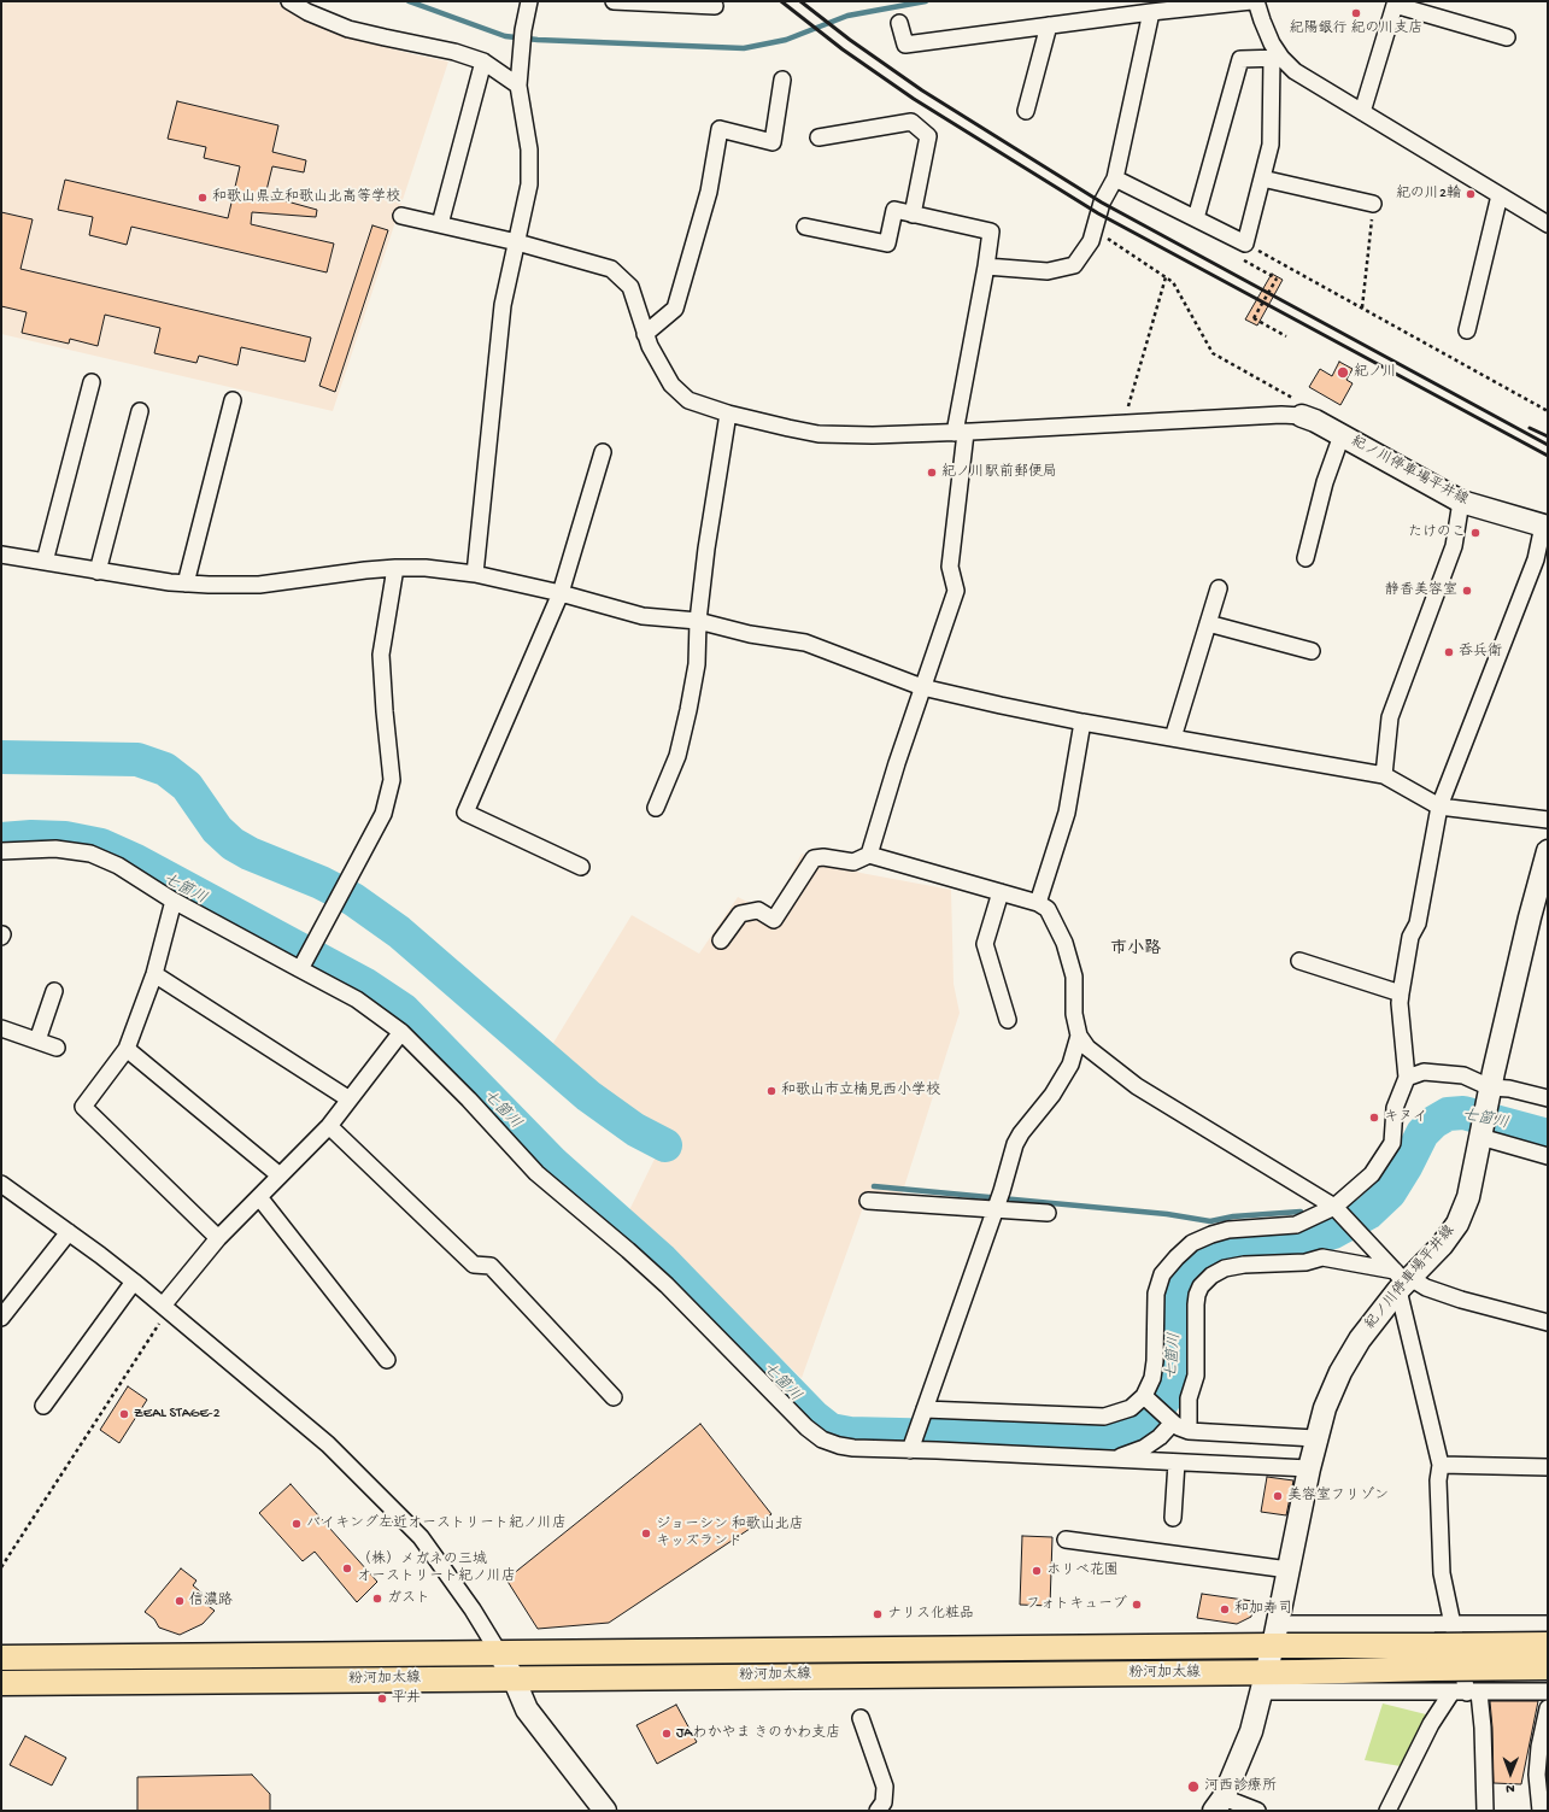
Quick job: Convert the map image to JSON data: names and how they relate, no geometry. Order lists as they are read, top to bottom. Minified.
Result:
{"streets":{"main road":["紀ノ川停車場平井線","粉河加太線"]},"crossings":[["紀ノ川停車場平井線","粉河加太線"]],"districts":["市小路"],"water":["七箇川"],"places":["紀陽銀行 紀の川支店","紀の川2輪","和歌山県立和歌山北高等学校","紀ノ川","紀ノ川駅前郵便局","たけのこ","静香美容室","呑兵衛","和歌山市立楠見西小学校","キヌイ","ZEAL STAGE-2","美容室フリゾン","バイキング左近オーストリート紀ノ川店","ジョーシン 和歌山北店 キッズランド","（株）メガネの三城 オーストリート紀ノ川店","ホリベ花園","ガスト","信濃路","フォトキューブ","和加寿司","ナリス化粧品","平井","JAわかやま きのかわ支店","河西診療所"],"north":"bottom"}
